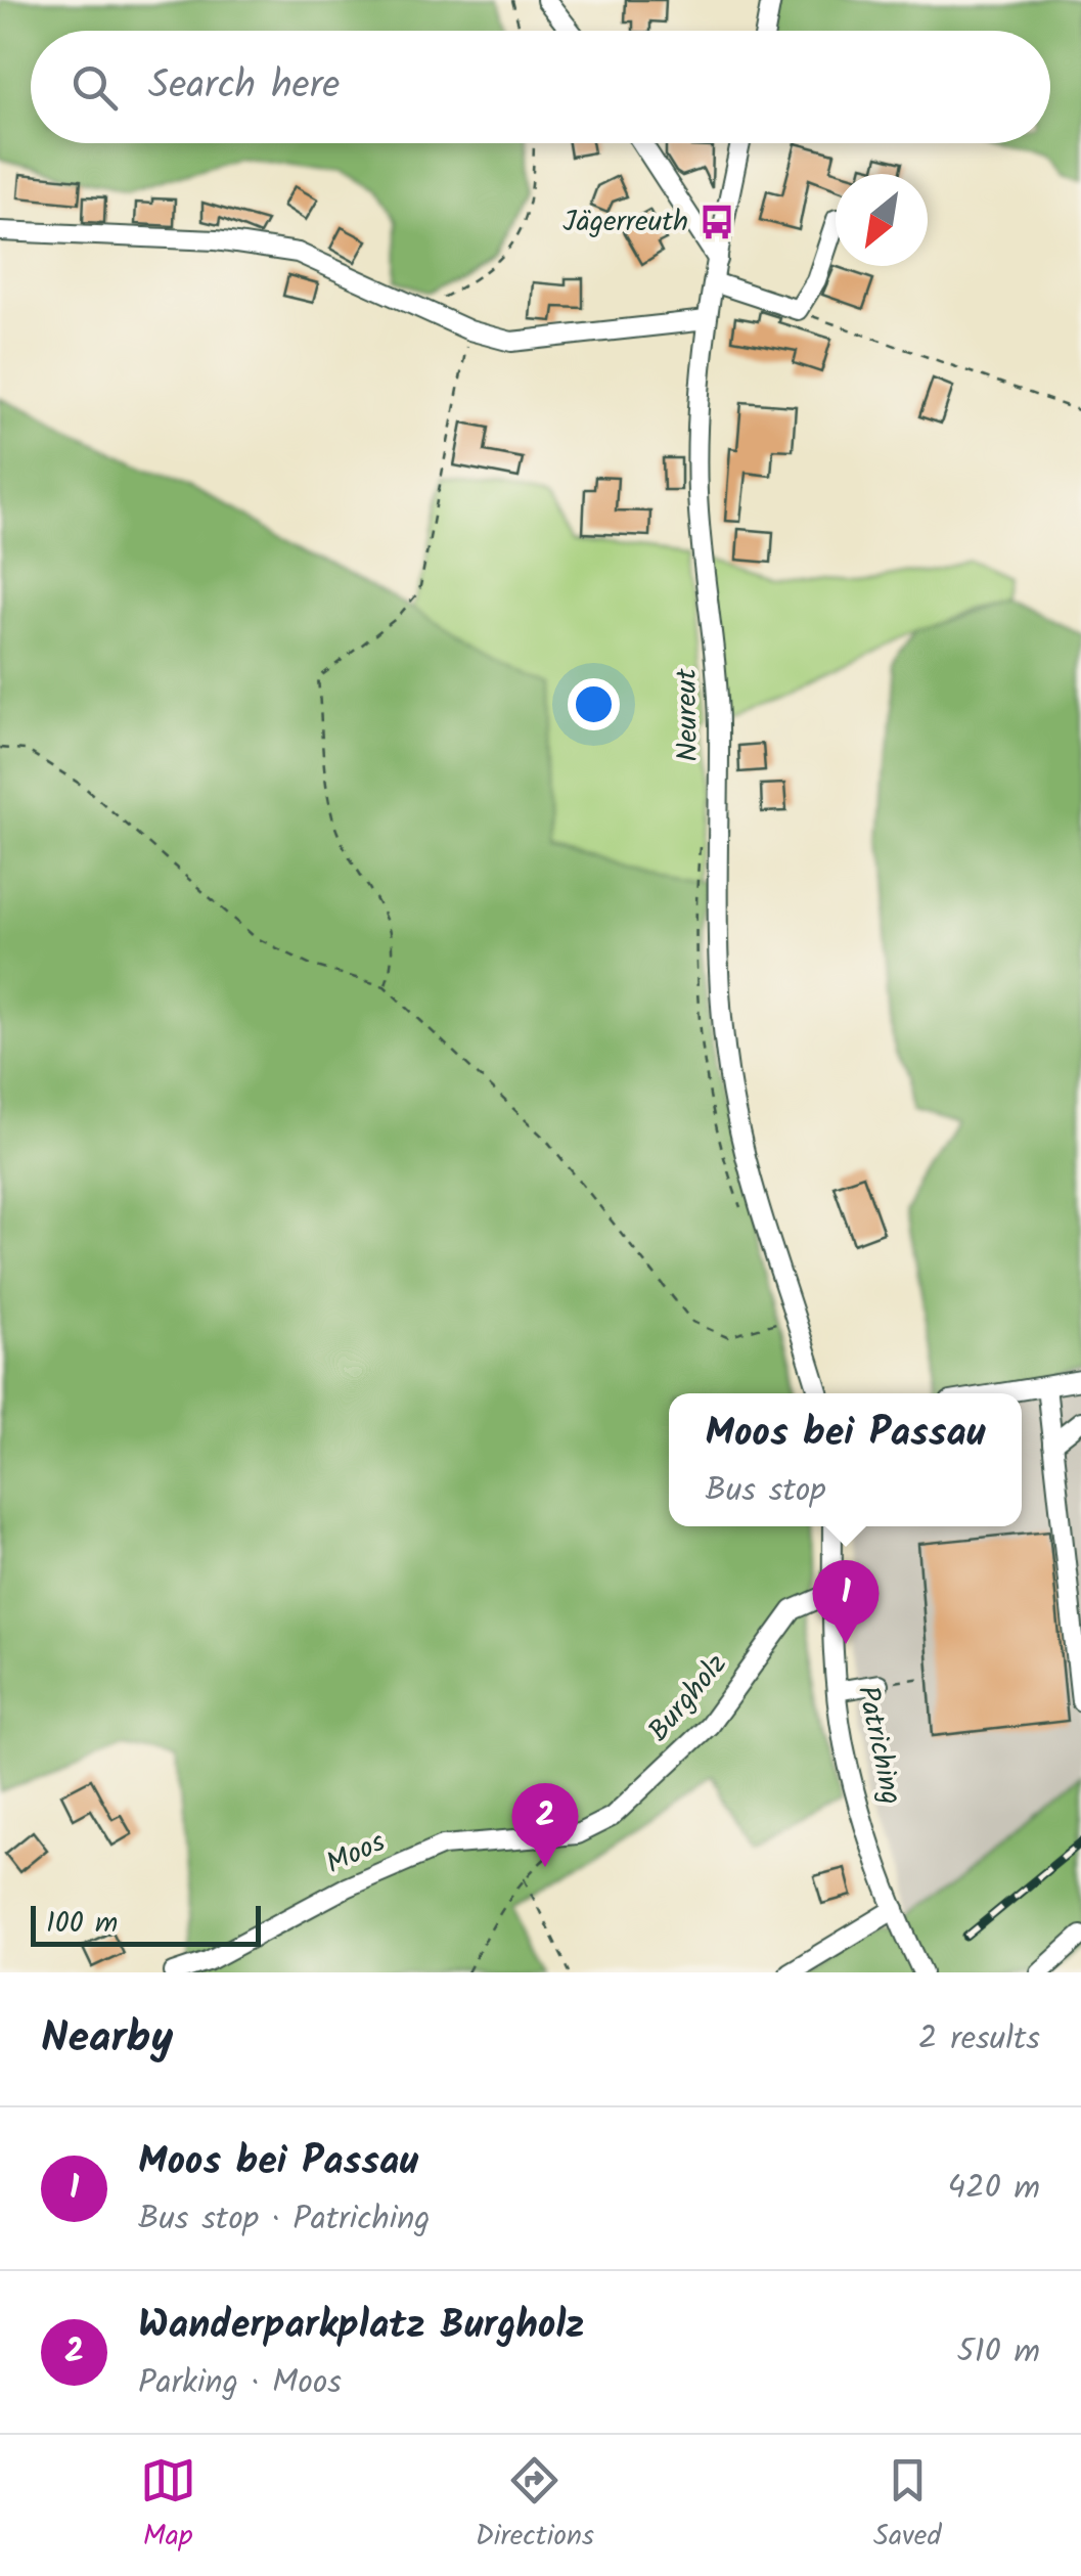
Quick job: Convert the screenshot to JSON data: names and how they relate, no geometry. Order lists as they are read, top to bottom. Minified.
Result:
{"streets":{"street":["Neureut","Burgholz","Patriching","Moos"]},"crossings":[["Burgholz","Patriching"],["Burgholz","Moos"]],"places":{"bus stop":["Jägerreuth"]},"scale_bar":"100 m","north":"bottom left","page":{"search":"Search here","popup":["Moos bei Passau","Bus stop"],"pins":["1","2"],"scale":"100 m","heading":["Nearby","2 results"],"list":[{"mark":"1","name":"Moos bei Passau","note":"Bus stop · Patriching","value":"420 m"},{"mark":"2","name":"Wanderparkplatz Burgholz","note":"Parking · Moos","value":"510 m"}],"nav":["Map","Directions","Saved"]}}
